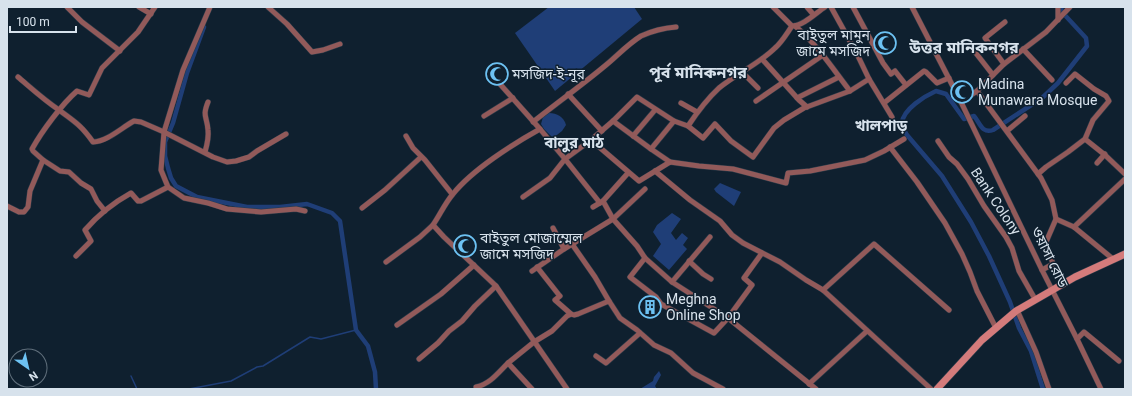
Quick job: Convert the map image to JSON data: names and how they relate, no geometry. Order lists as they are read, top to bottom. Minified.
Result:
{"streets":{"street":["Bank Colony","ওয়াসা রোড"]},"districts":["উত্তর মানিকনগর","পূর্ব মানিকনগর","খালপাড়","বালুর মাঠ"],"places":{"mosque":["বাইতুল মামুন জামে মসজিদ","মসজিদ-ই-নূর","Madina Munawara Mosque","বাইতুল মোজাম্মেল জামে মসজিদ"],"building":["Meghna Online Shop"]},"scale_bar":"100 m","north":"bottom right"}
